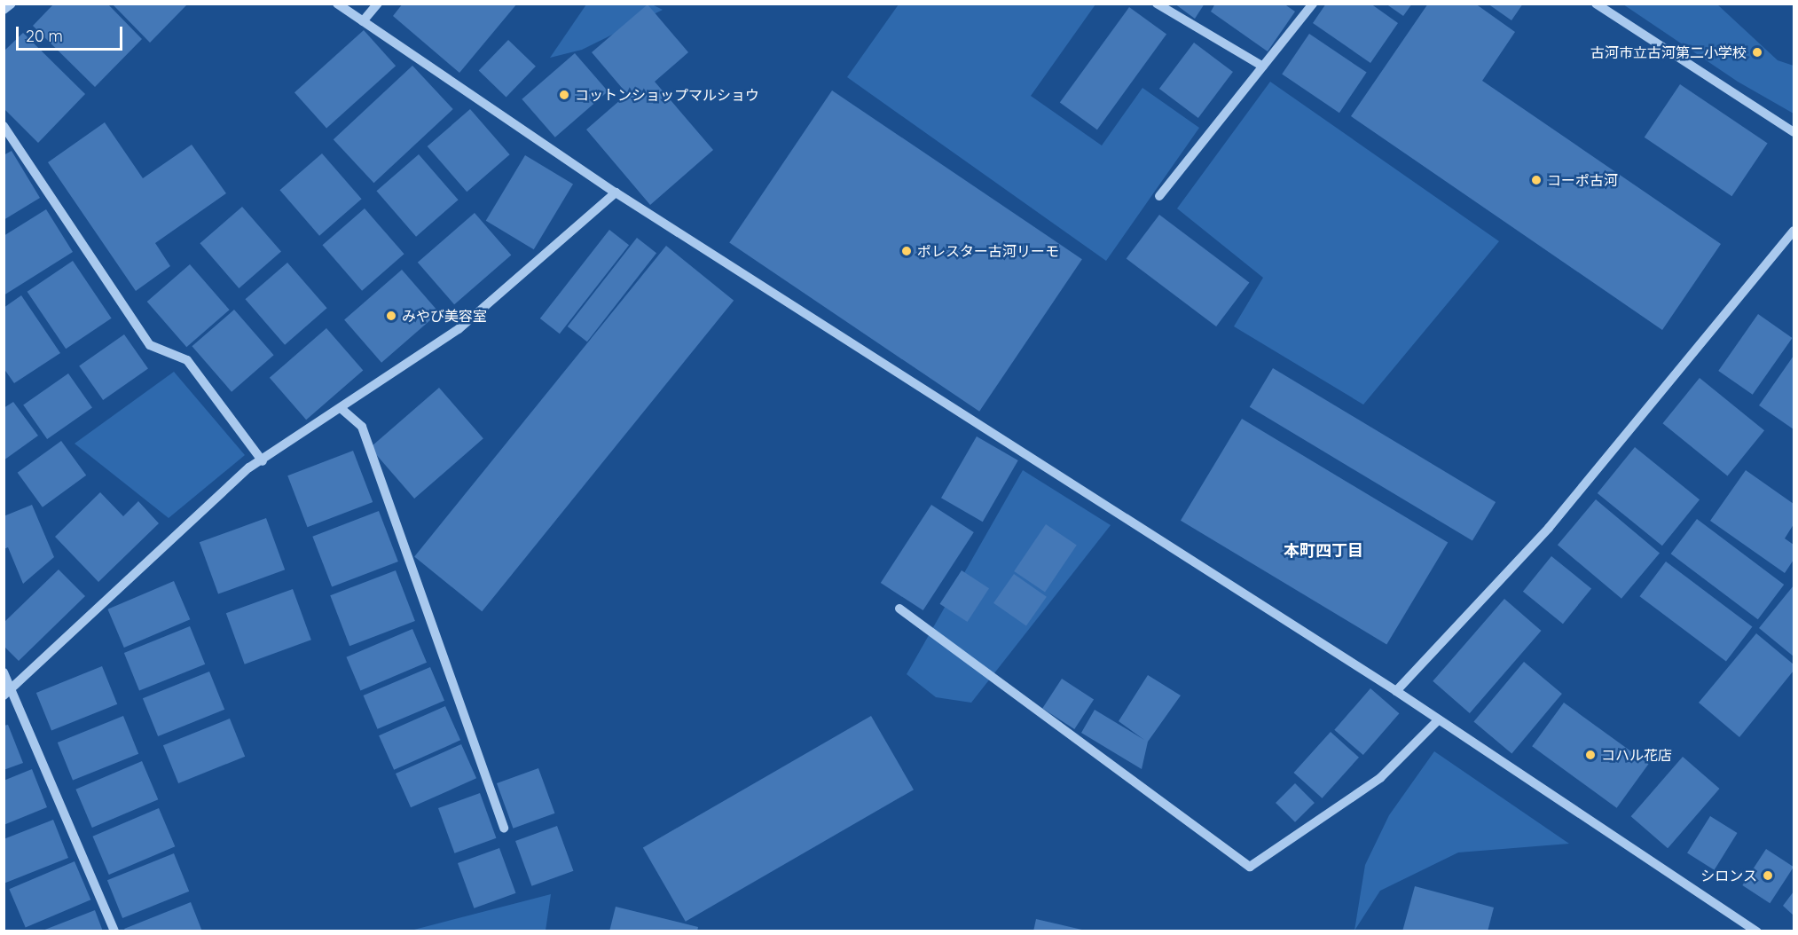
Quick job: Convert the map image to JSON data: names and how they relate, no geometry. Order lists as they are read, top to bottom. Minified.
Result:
{"districts":["本町四丁目"],"places":["古河市立古河第二小学校","コットンショップマルショウ","コーポ古河","ポレスター古河リーモ","みやび美容室","コハル花店","シロンス"],"scale_bar":"20 m"}
